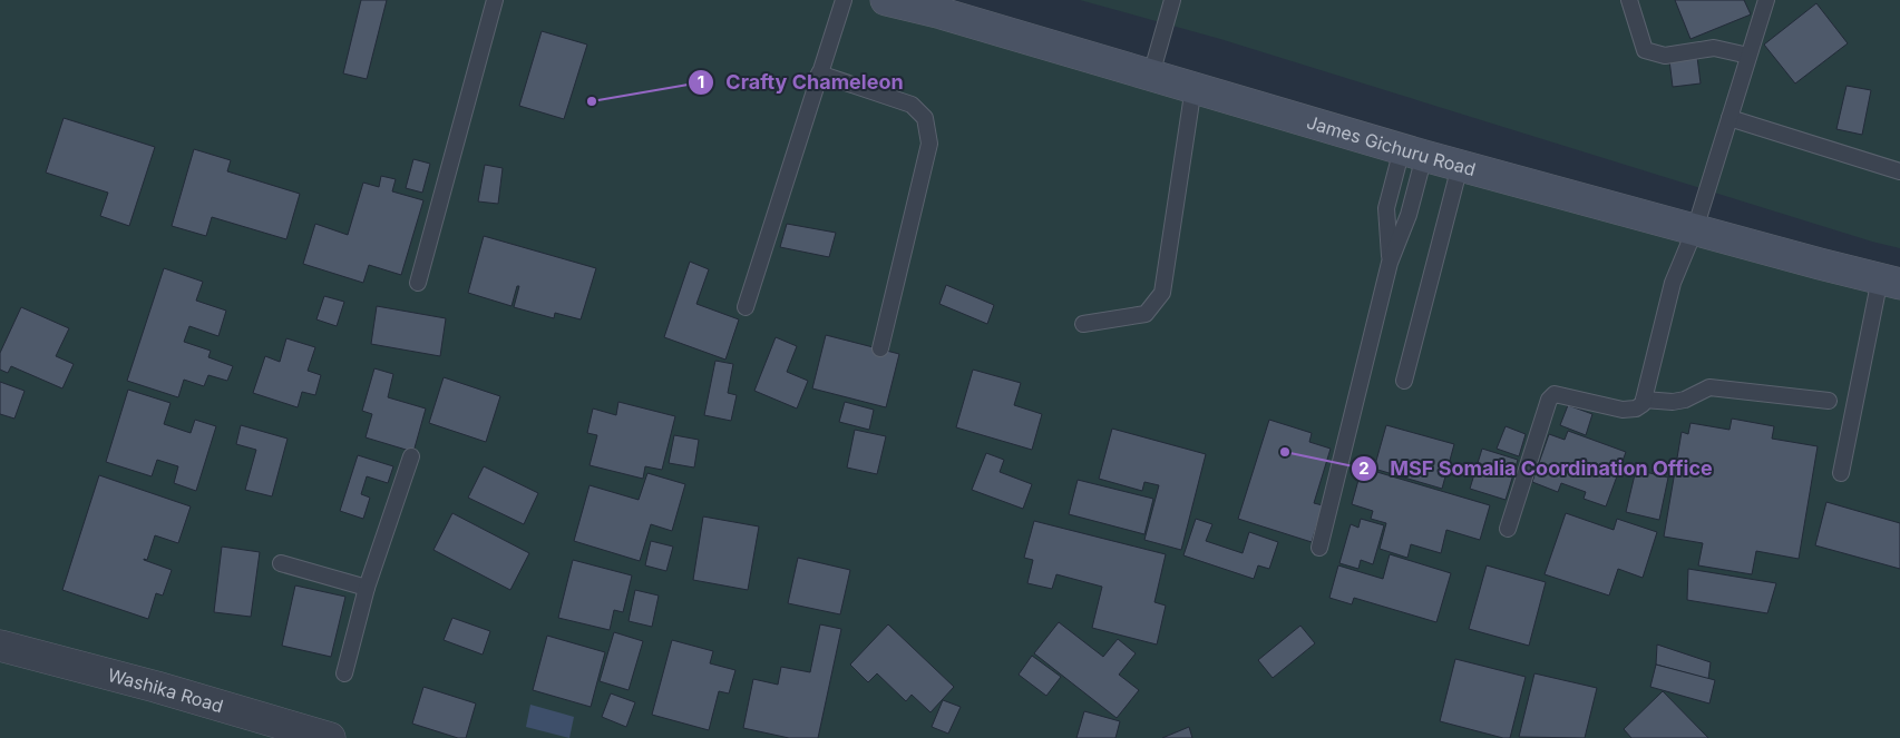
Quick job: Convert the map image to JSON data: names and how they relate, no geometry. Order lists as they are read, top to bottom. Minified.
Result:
{"streets":{"main road":["James Gichuru Road"],"street":["Washika Road"]},"places":["Crafty Chameleon","MSF Somalia Coordination Office"]}
